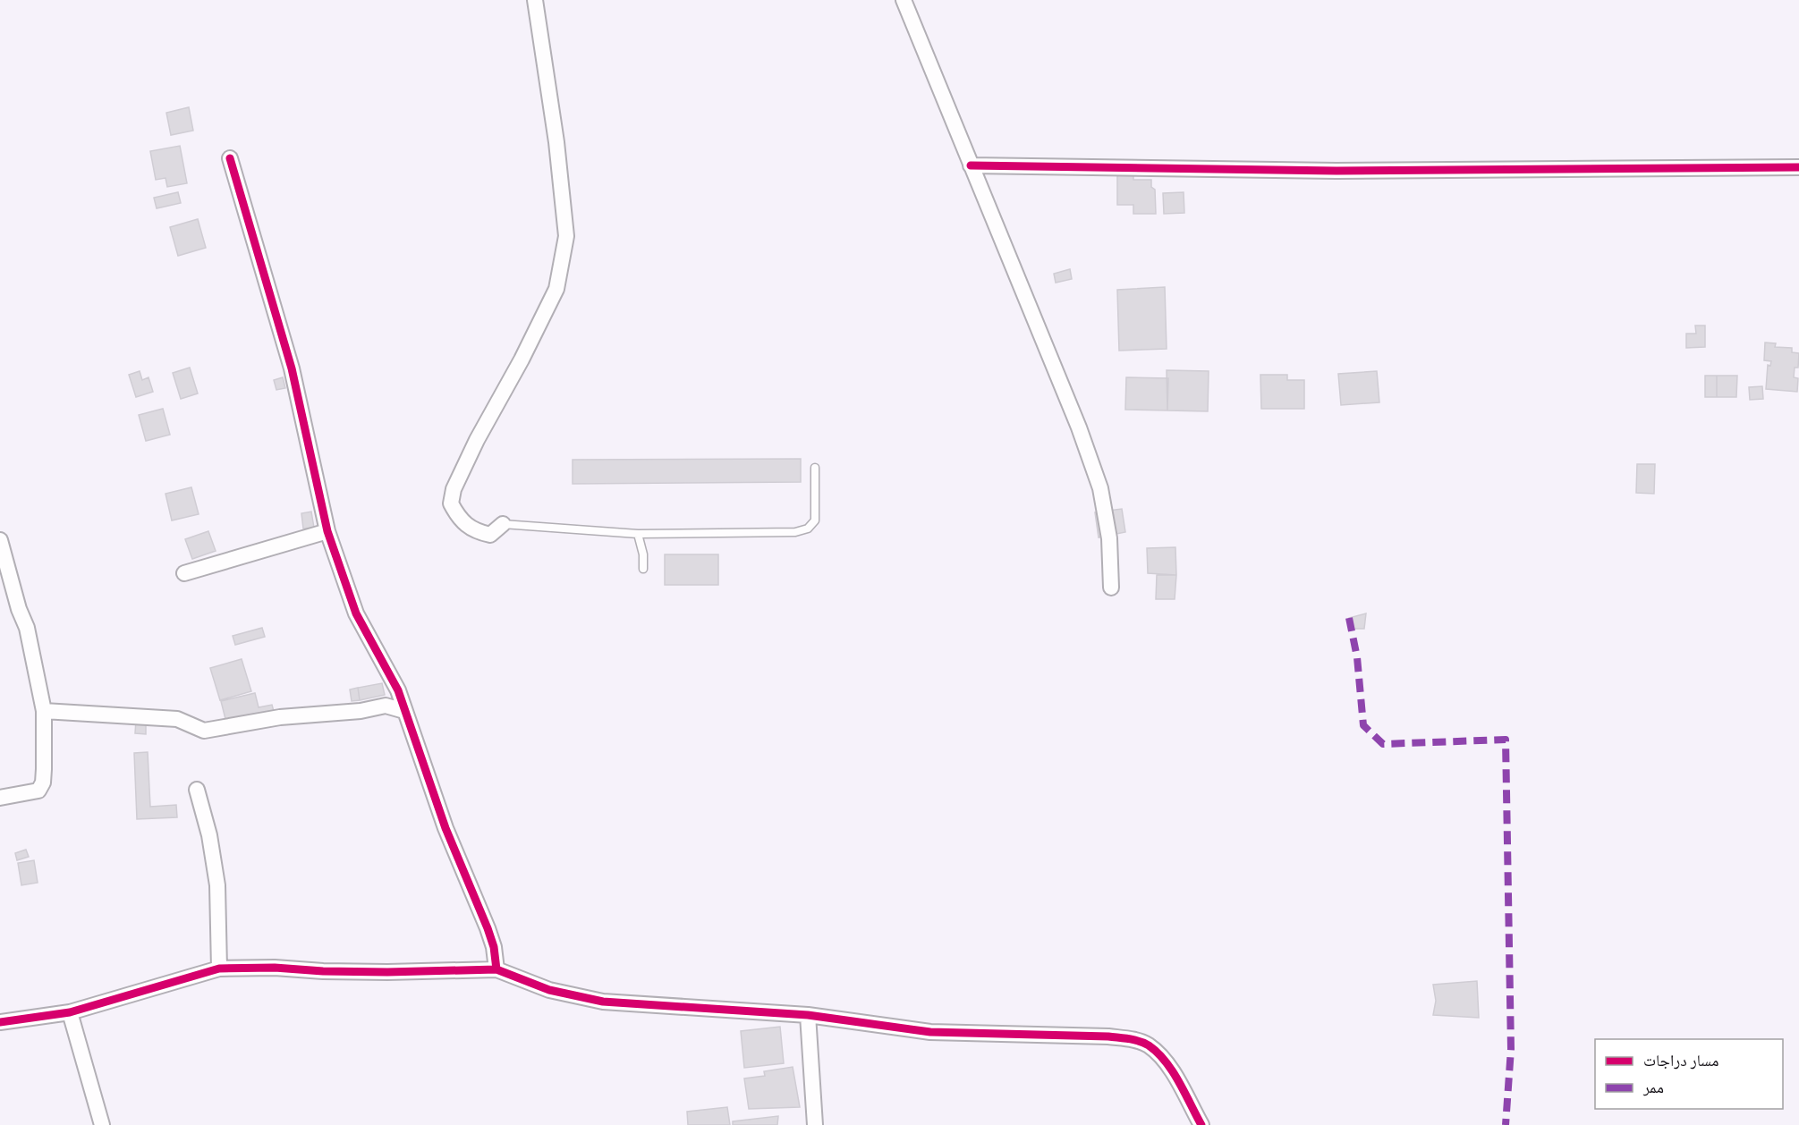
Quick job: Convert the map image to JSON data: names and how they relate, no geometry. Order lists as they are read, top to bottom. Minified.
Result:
{"legend":["مسار دراجات","ممر"]}
